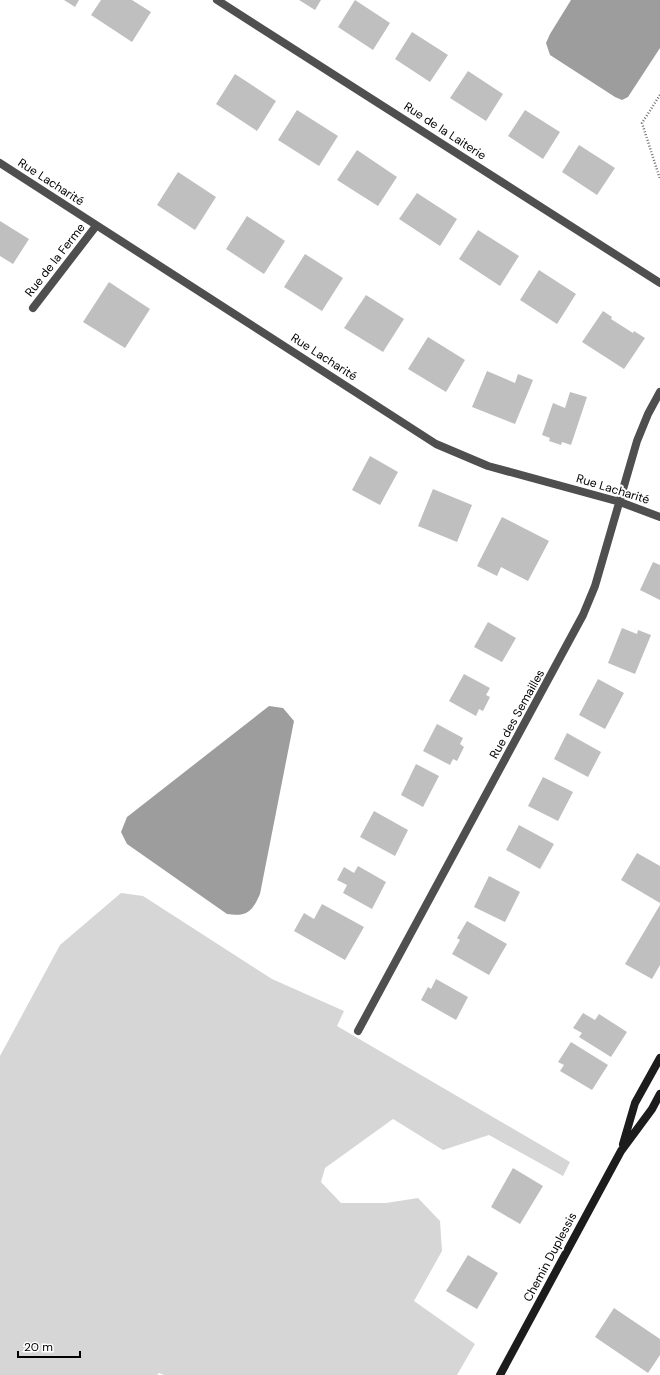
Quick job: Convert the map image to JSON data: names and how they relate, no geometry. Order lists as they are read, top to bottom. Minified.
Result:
{"streets":{"street":["Rue de la Laiterie","Rue Lacharité","Rue de la Ferme","Rue des Semailles","Chemin Duplessis"]},"crossings":[["Rue Lacharité","Rue de la Ferme"],["Rue Lacharité","Rue des Semailles"]],"scale_bar":"20 m"}
